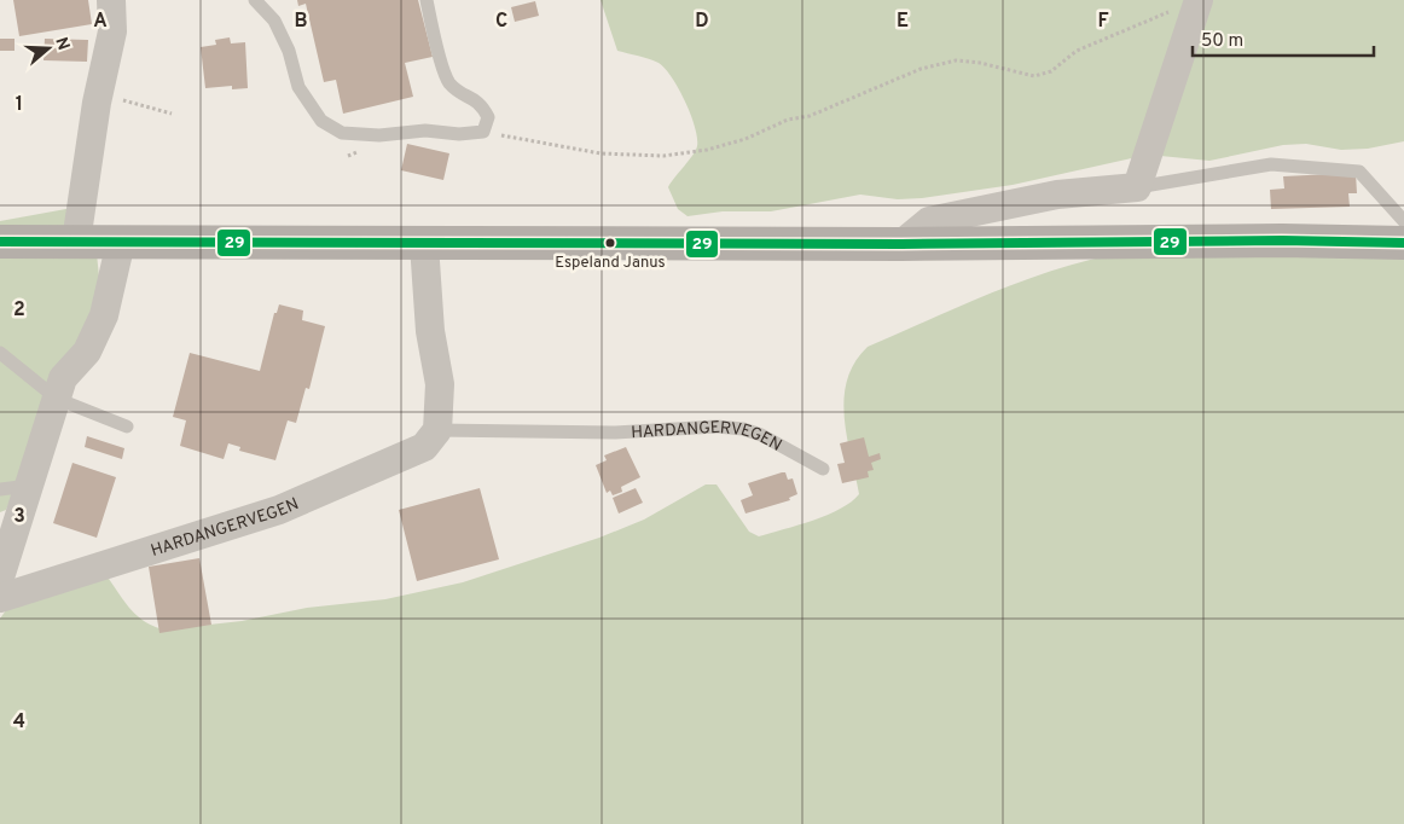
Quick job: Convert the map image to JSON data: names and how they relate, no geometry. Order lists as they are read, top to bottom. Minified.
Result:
{"streets":{"street":["HARDANGERVEGEN"]},"places":["Espeland Janus"],"lines":["transit line 29"],"scale_bar":"50 m","north":"right","grid":{"columns":["A","B","C","D","E","F"],"rows":["1","2","3","4"]}}
